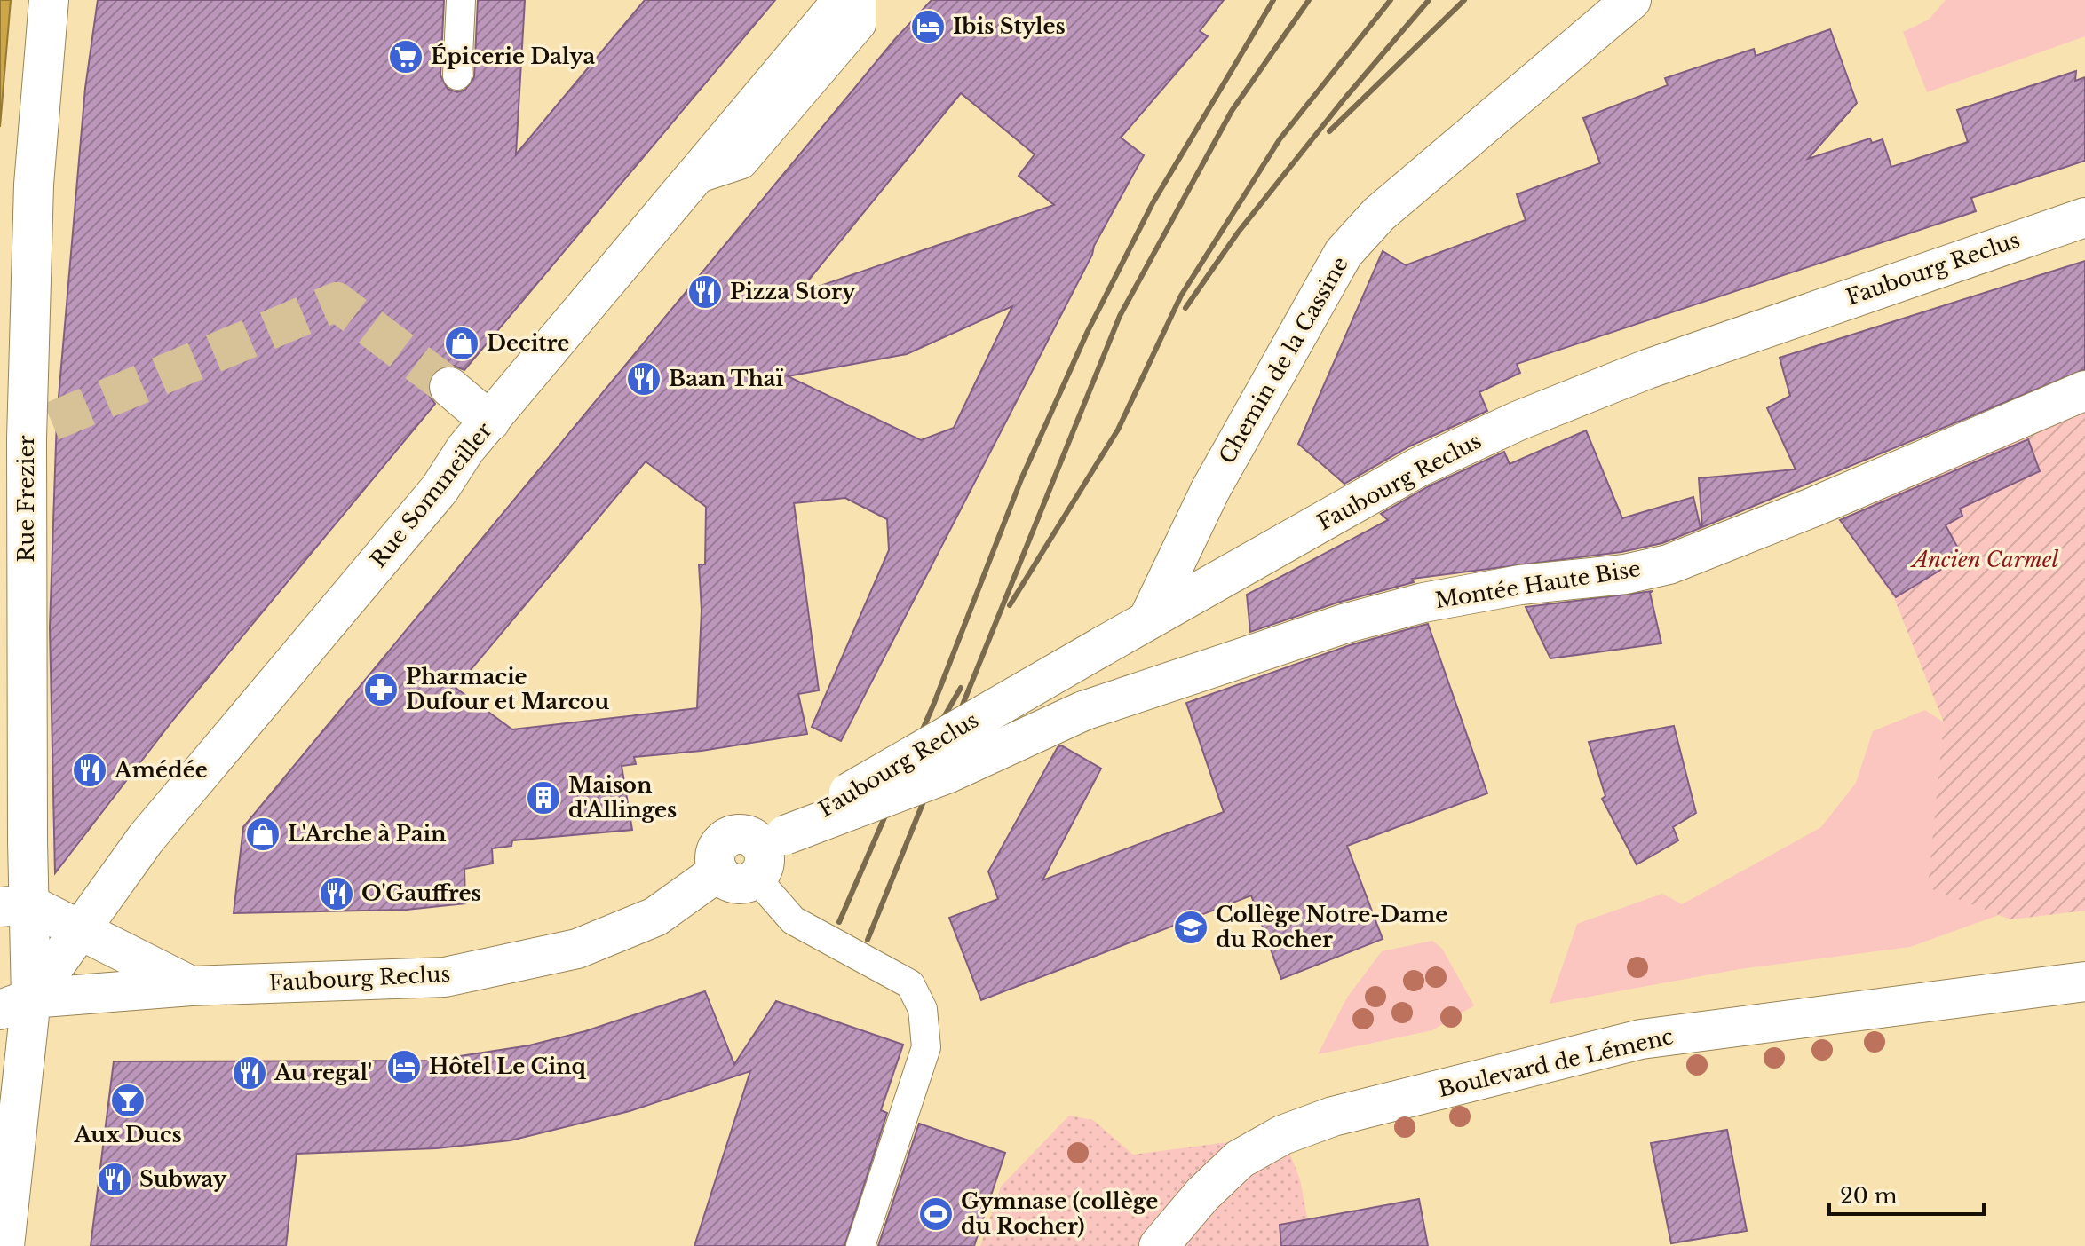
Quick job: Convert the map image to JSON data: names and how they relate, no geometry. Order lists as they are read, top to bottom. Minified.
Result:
{"streets":{"main road":["Faubourg Reclus","Chemin de la Cassine","Rue Sommeiller","Rue Frezier","Montée Haute Bise","Boulevard de Lémenc"]},"crossings":[["Faubourg Reclus","Chemin de la Cassine"],["Faubourg Reclus","Rue Sommeiller"],["Faubourg Reclus","Rue Frezier"],["Faubourg Reclus","Montée Haute Bise"],["Rue Sommeiller","Rue Frezier"]],"parks":["Ancien Carmel"],"places":{"hotel":["Ibis Styles","Hôtel Le Cinq"],"supermarket":["Épicerie Dalya"],"restaurant":["Pizza Story","Baan Thaï","Amédée","O'Gauffres","Au regal'","Subway"],"shop":["Decitre","L'Arche à Pain"],"pharmacy":["Pharmacie Dufour et Marcou"],"building":["Maison d'Allinges"],"school or university":["Collège Notre-Dame du Rocher"],"bar":["Aux Ducs"],"sports":["Gymnase (collège du Rocher)"]},"scale_bar":"20 m"}
